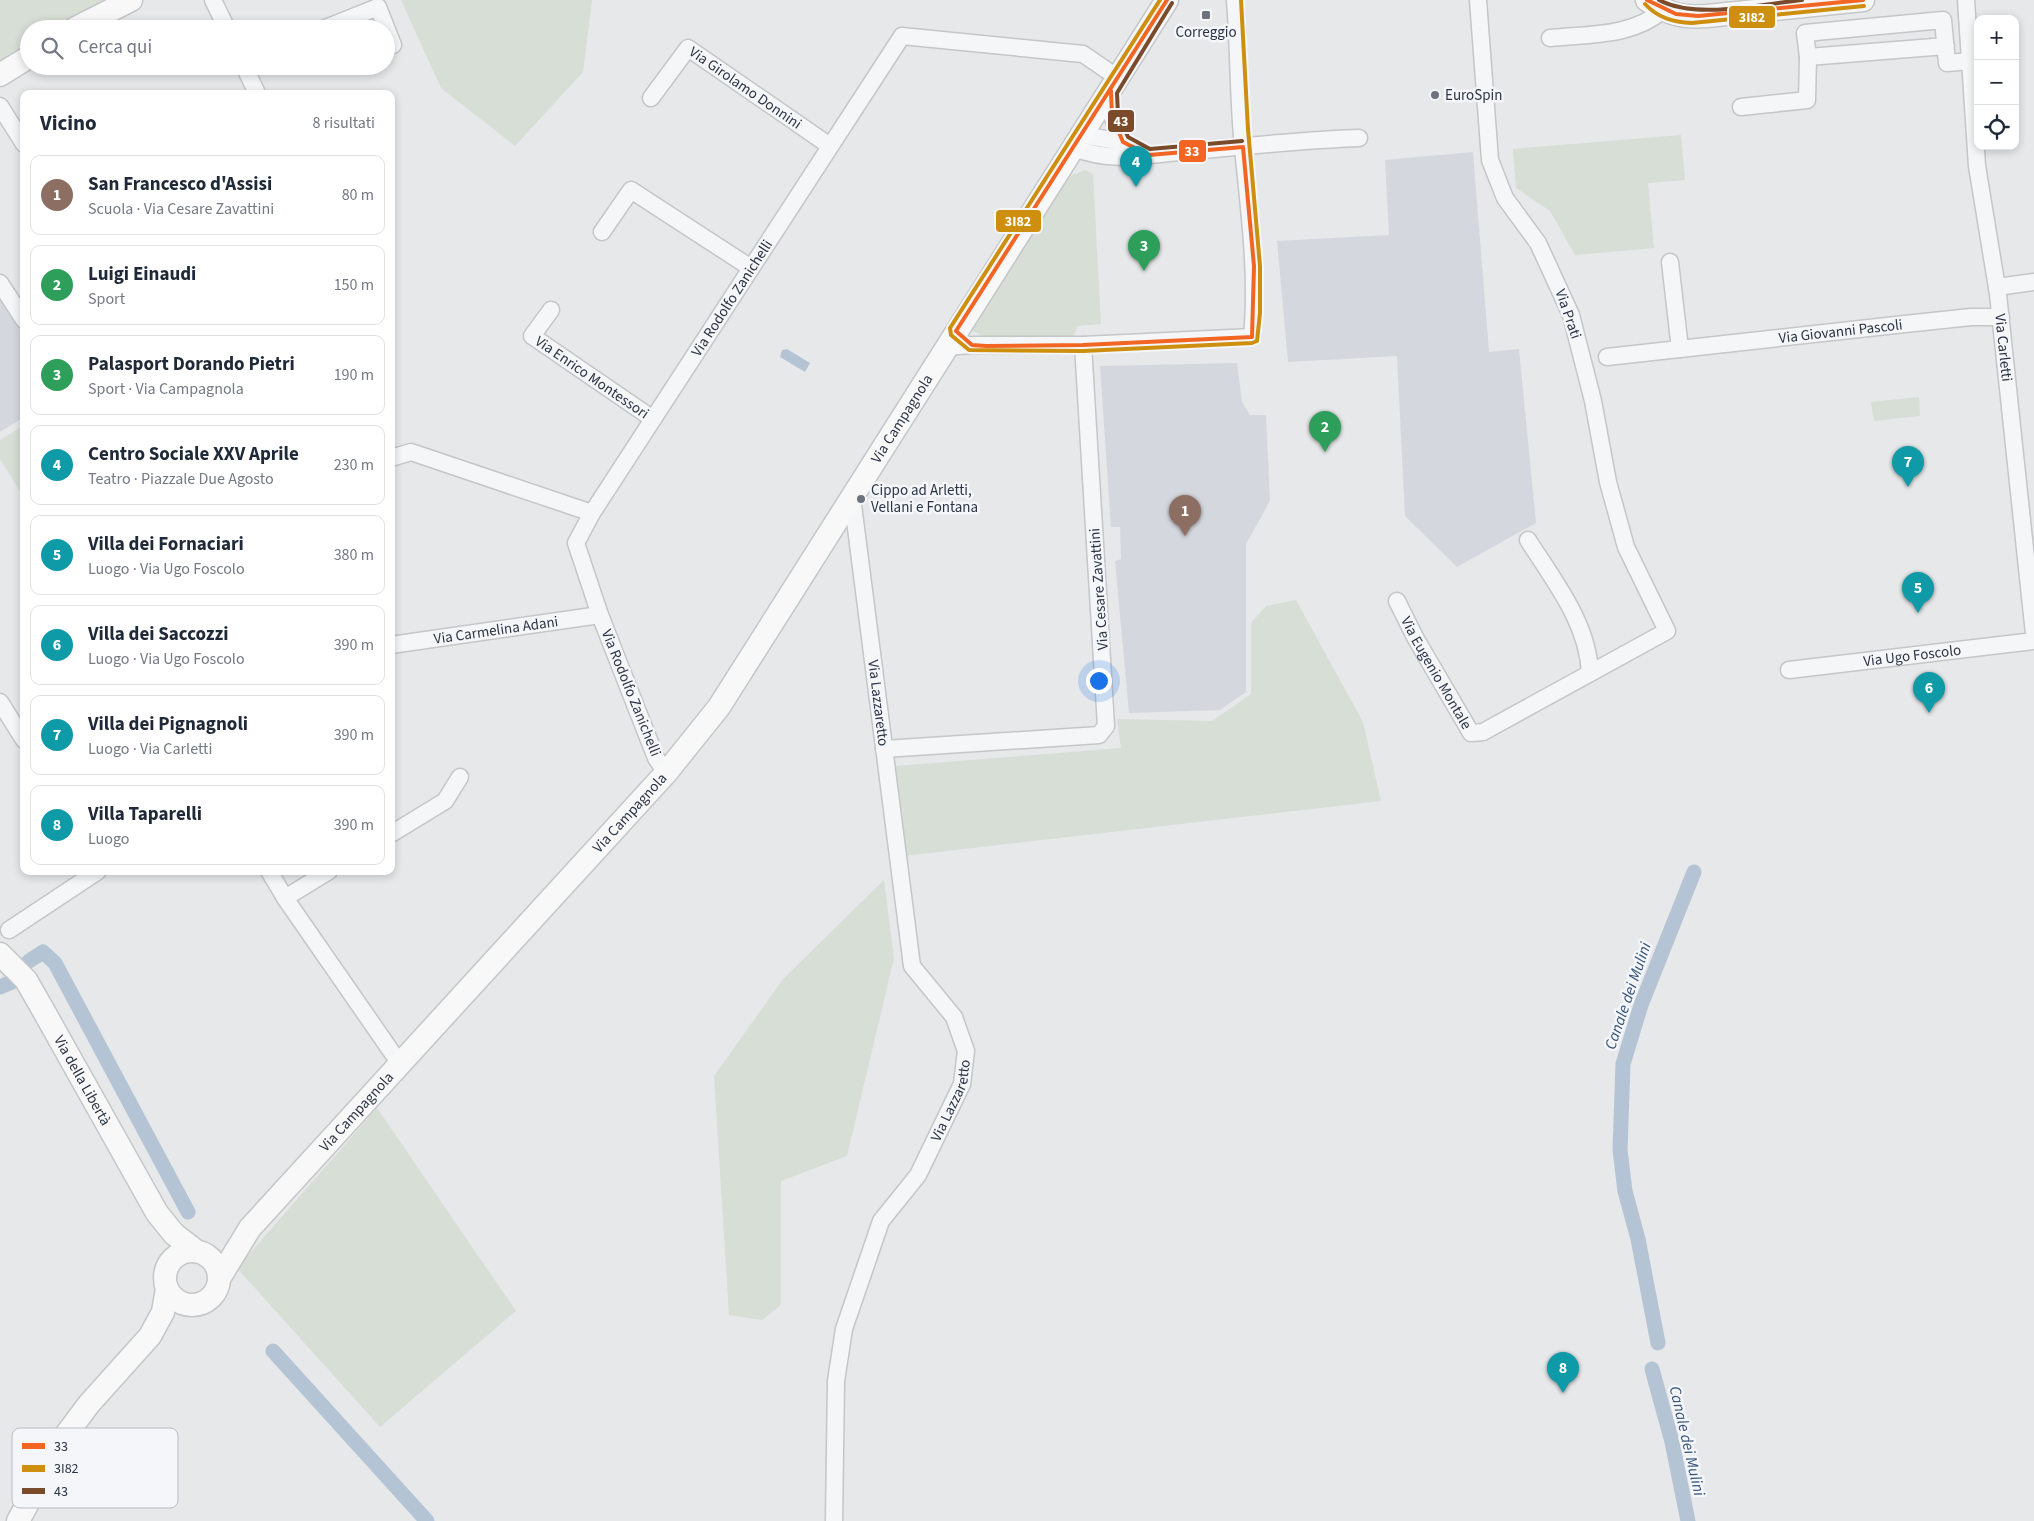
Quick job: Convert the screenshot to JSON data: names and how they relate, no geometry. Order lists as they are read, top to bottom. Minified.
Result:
{"streets":{"main road":["Via Campagnola","Via della Libertà"],"street":["Via Girolamo Donnini","Via Rodolfo Zanichelli","Via Prati","Via Giovanni Pascoli","Via Carletti","Via Enrico Montessori","Via Cesare Zavattini","Via Carmelina Adani","Via Ugo Foscolo","Via Eugenio Montale","Via Lazzaretto"]},"crossings":[["Via Girolamo Donnini","Via Rodolfo Zanichelli"],["Via Rodolfo Zanichelli","Via Enrico Montessori"],["Via Rodolfo Zanichelli","Via Campagnola"],["Via Rodolfo Zanichelli","Via Carmelina Adani"],["Via Prati","Via Eugenio Montale"],["Via Giovanni Pascoli","Via Carletti"],["Via Campagnola","Via Lazzaretto"],["Via Campagnola","Via della Libertà"],["Via Cesare Zavattini","Via Lazzaretto"]],"water":["Canale dei Mulini"],"places":{"transit":["Correggio"],"other":["EuroSpin","Cippo ad Arletti, Vellani e Fontana"]},"lines":["transit line 33","transit line 3I82","transit line 43"],"legend":["33","3I82","43"],"page":{"map_buttons":["+","−"],"search":"Cerca qui","heading":["Vicino","8 risultati"],"pins":["4","3","2","7","1","5","6","8"],"list":[{"mark":"1","name":"San Francesco d'Assisi","note":"Scuola · Via Cesare Zavattini","value":"80 m"},{"mark":"2","name":"Luigi Einaudi","note":"Sport","value":"150 m"},{"mark":"3","name":"Palasport Dorando Pietri","note":"Sport · Via Campagnola","value":"190 m"},{"mark":"4","name":"Centro Sociale XXV Aprile","note":"Teatro · Piazzale Due Agosto","value":"230 m"},{"mark":"5","name":"Villa dei Fornaciari","note":"Luogo · Via Ugo Foscolo","value":"380 m"},{"mark":"6","name":"Villa dei Saccozzi","note":"Luogo · Via Ugo Foscolo","value":"390 m"},{"mark":"7","name":"Villa dei Pignagnoli","note":"Luogo · Via Carletti","value":"390 m"},{"mark":"8","name":"Villa Taparelli","note":"Luogo","value":"390 m"}]}}
